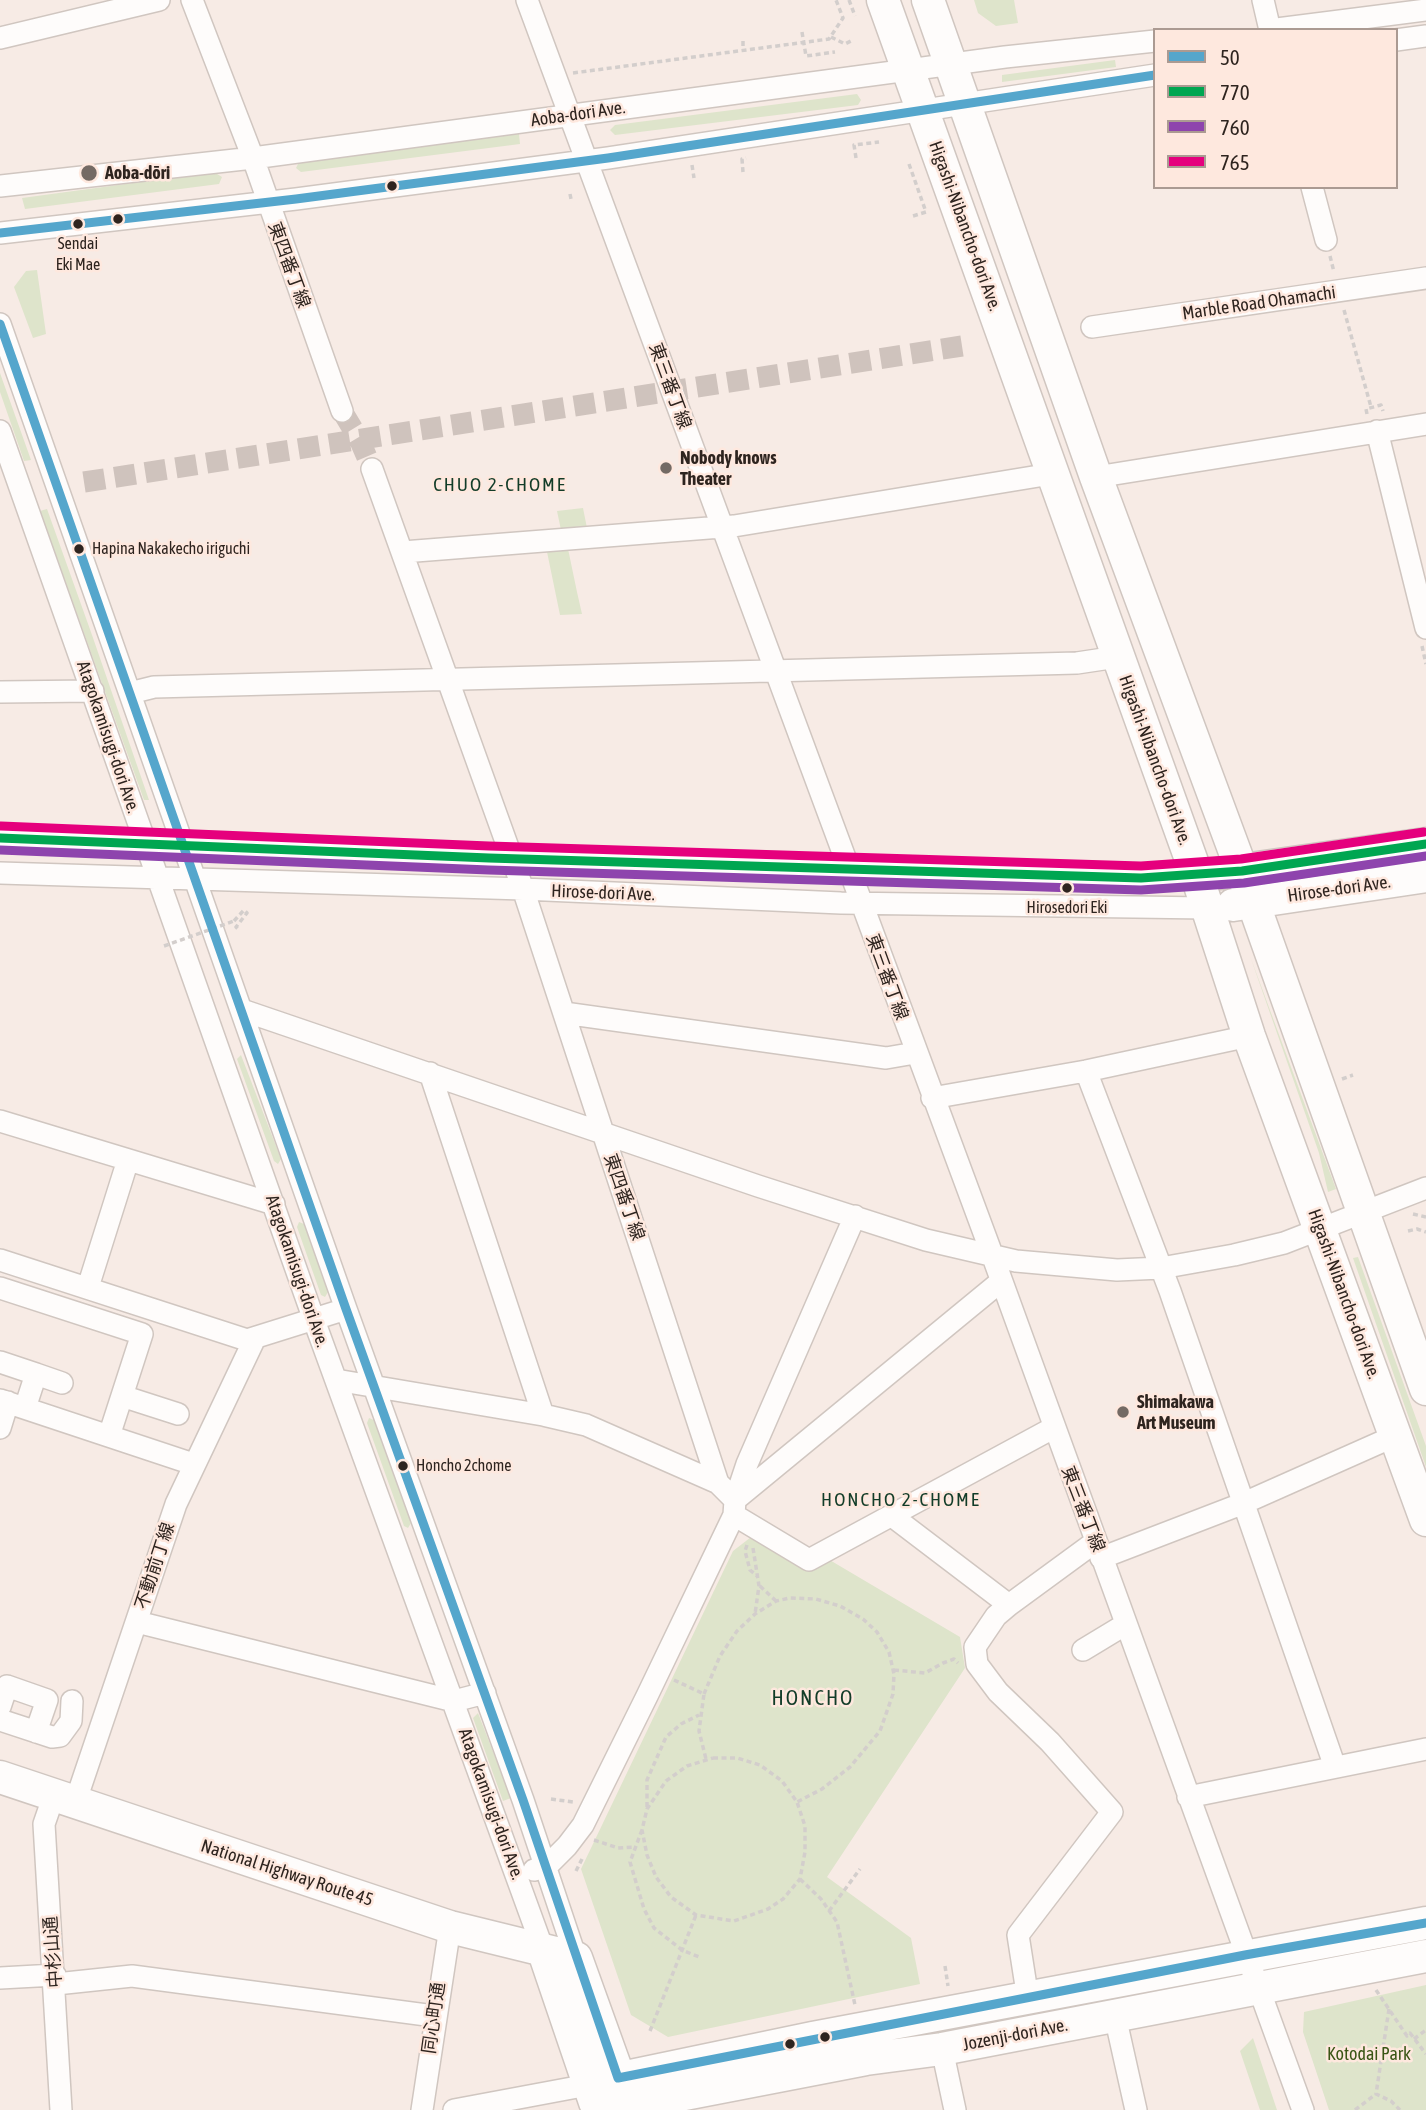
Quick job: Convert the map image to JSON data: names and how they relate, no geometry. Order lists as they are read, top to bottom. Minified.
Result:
{"streets":{"highway":["Higashi-Nibancho-dori Ave.","Atagokamisugi-dori Ave.","Hirose-dori Ave.","National Highway Route 45","Jozenji-dori Ave."],"street":["Aoba-dori Ave.","東四番丁線","Marble Road Ohamachi","東三番丁線","不動前丁線","中杉山通","同心町通"]},"crossings":[["Aoba-dori Ave.","Higashi-Nibancho-dori Ave."],["Aoba-dori Ave.","東四番丁線"],["Aoba-dori Ave.","東三番丁線"],["Higashi-Nibancho-dori Ave.","Hirose-dori Ave."],["東四番丁線","Hirose-dori Ave."],["東三番丁線","Hirose-dori Ave."],["東三番丁線","Jozenji-dori Ave."],["Atagokamisugi-dori Ave.","Hirose-dori Ave."],["Atagokamisugi-dori Ave.","National Highway Route 45"],["Atagokamisugi-dori Ave.","Jozenji-dori Ave."],["不動前丁線","National Highway Route 45"],["不動前丁線","中杉山通"],["National Highway Route 45","中杉山通"],["National Highway Route 45","同心町通"]],"districts":["CHUO 2-CHOME","HONCHO 2-CHOME","HONCHO"],"parks":["Kotodai Park"],"places":["Aoba-dōri","Sendai Eki Mae","Nobody knows Theater","Hapina Nakakecho iriguchi","Hirosedori Eki","Shimakawa Art Museum","Honcho 2chome"],"lines":["transit line 50","transit line 765","transit line 770","transit line 760"],"legend":["50","770","760","765"]}
